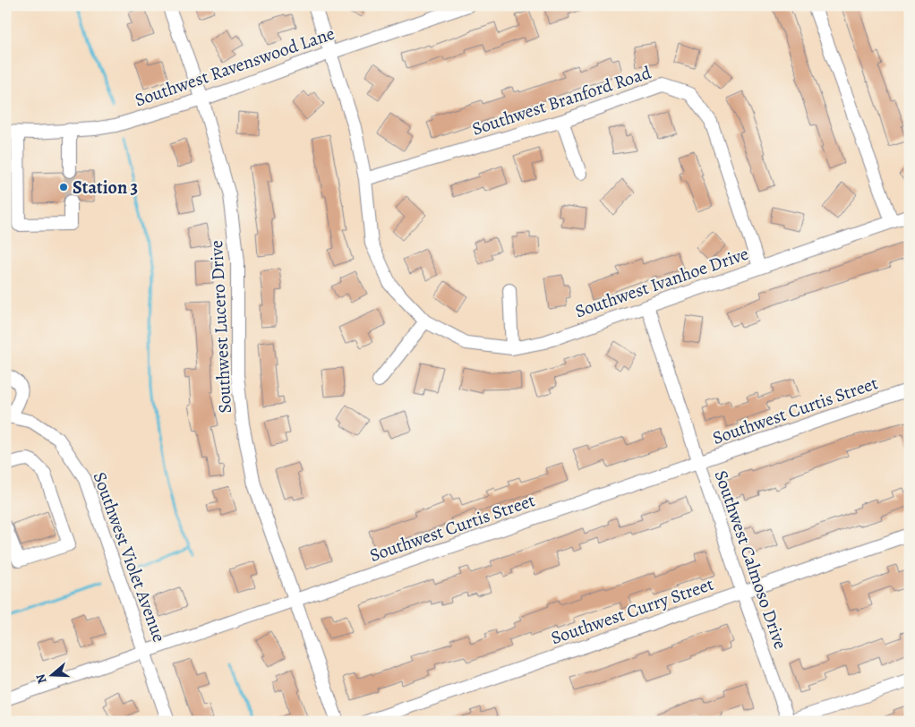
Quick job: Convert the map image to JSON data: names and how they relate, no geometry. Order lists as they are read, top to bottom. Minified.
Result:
{"streets":{"street":["Southwest Ravenswood Lane","Southwest Branford Road","Southwest Ivanhoe Drive","Southwest Lucero Drive","Southwest Curtis Street","Southwest Violet Avenue","Southwest Calmoso Drive","Southwest Curry Street"]},"crossings":[["Southwest Ravenswood Lane","Southwest Ivanhoe Drive"],["Southwest Ravenswood Lane","Southwest Lucero Drive"],["Southwest Branford Road","Southwest Ivanhoe Drive"],["Southwest Ivanhoe Drive","Southwest Calmoso Drive"],["Southwest Lucero Drive","Southwest Curtis Street"],["Southwest Curtis Street","Southwest Violet Avenue"],["Southwest Curtis Street","Southwest Calmoso Drive"],["Southwest Calmoso Drive","Southwest Curry Street"]],"places":["Station 3"],"north":"left"}
